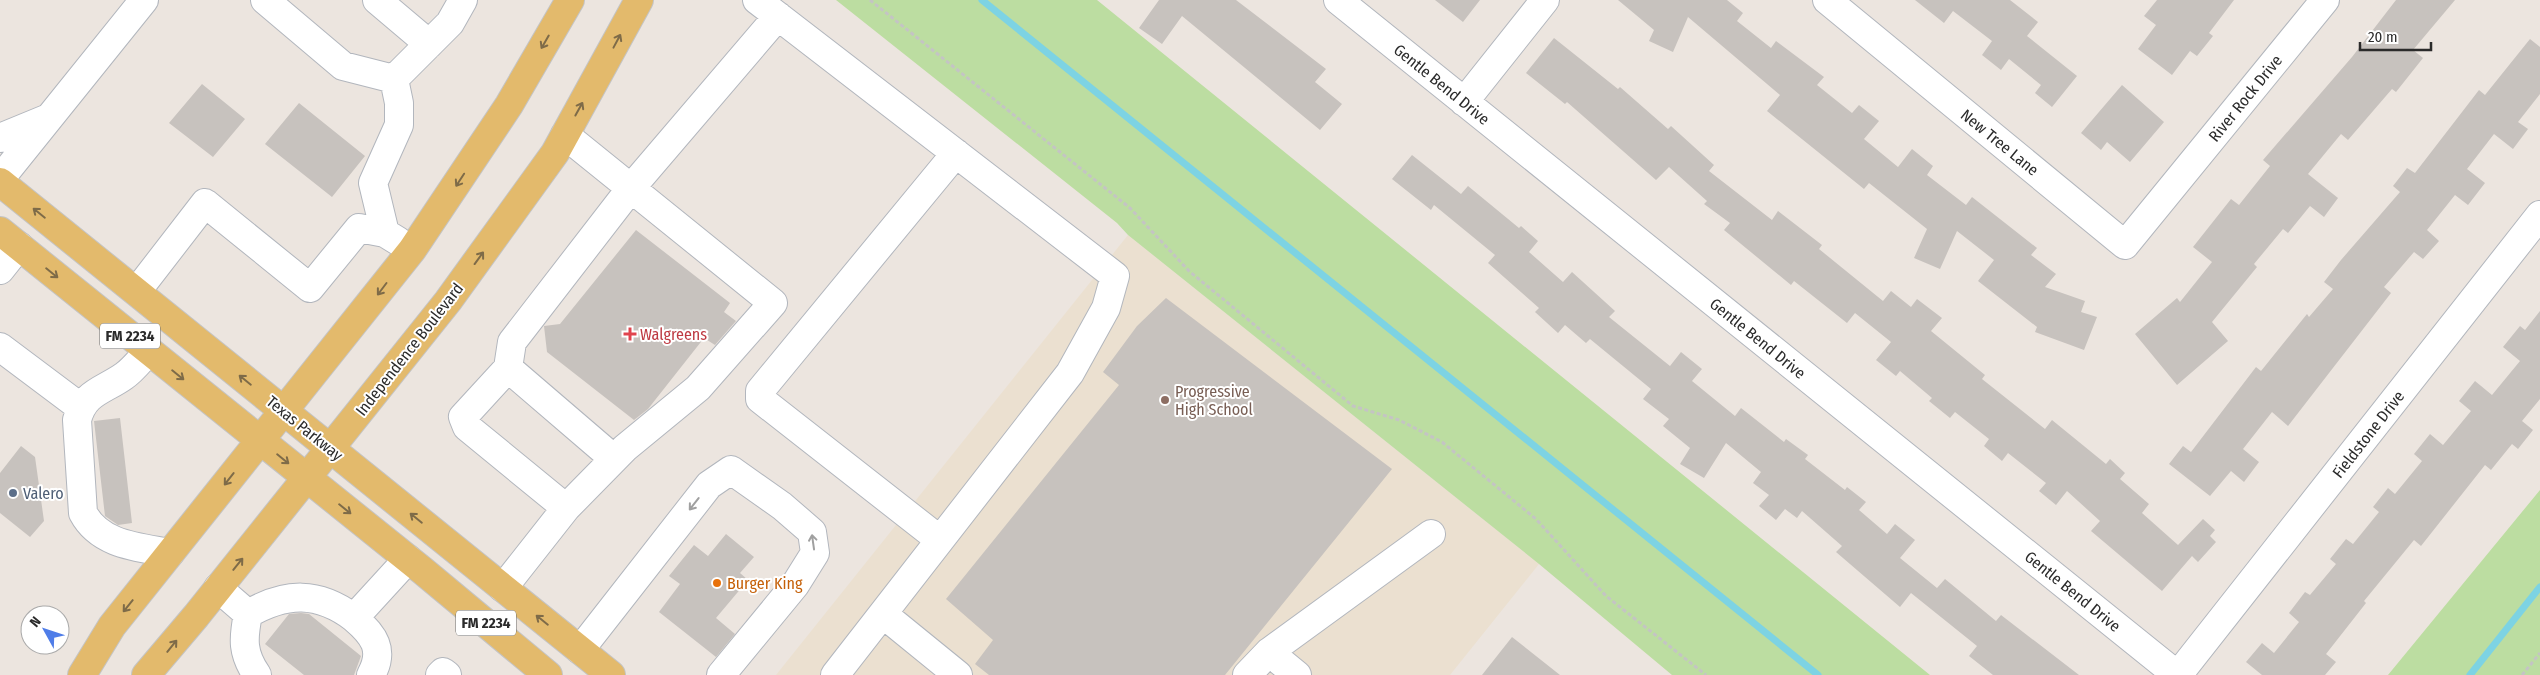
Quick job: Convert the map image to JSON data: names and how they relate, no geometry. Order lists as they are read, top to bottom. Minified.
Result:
{"streets":{"main road":["FM 2234","Independence Boulevard","Texas Parkway"],"street":["Gentle Bend Drive","River Rock Drive","New Tree Lane","Fieldstone Drive"]},"crossings":[["Gentle Bend Drive","Fieldstone Drive"],["River Rock Drive","New Tree Lane"],["FM 2234","Independence Boulevard"],["Independence Boulevard","Texas Parkway"]],"places":{"health":["Walgreens"],"other":["Progressive High School","Valero","Burger King"]},"scale_bar":"20 m","north":"top left"}
